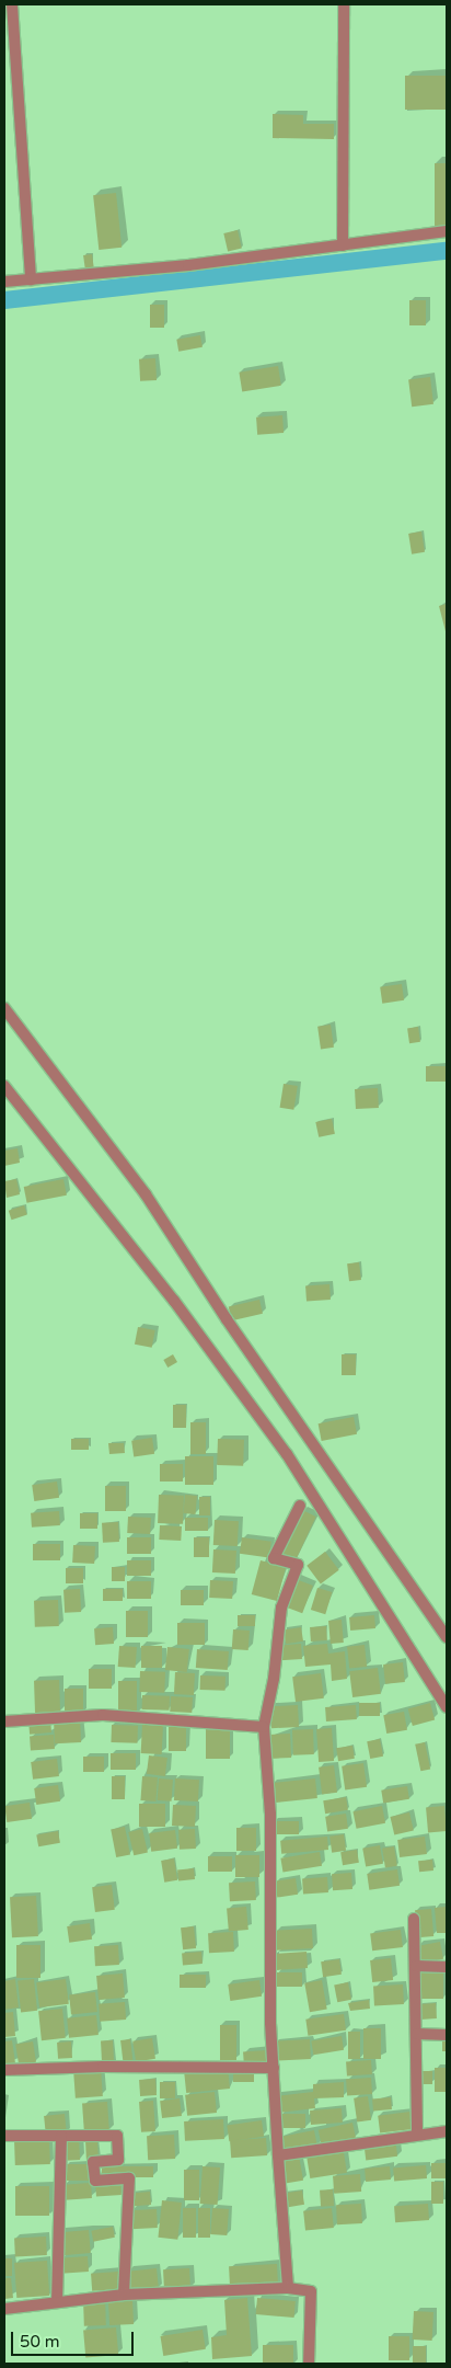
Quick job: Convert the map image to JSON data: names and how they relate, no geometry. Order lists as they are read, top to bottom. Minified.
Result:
{"scale_bar":"50 m"}
